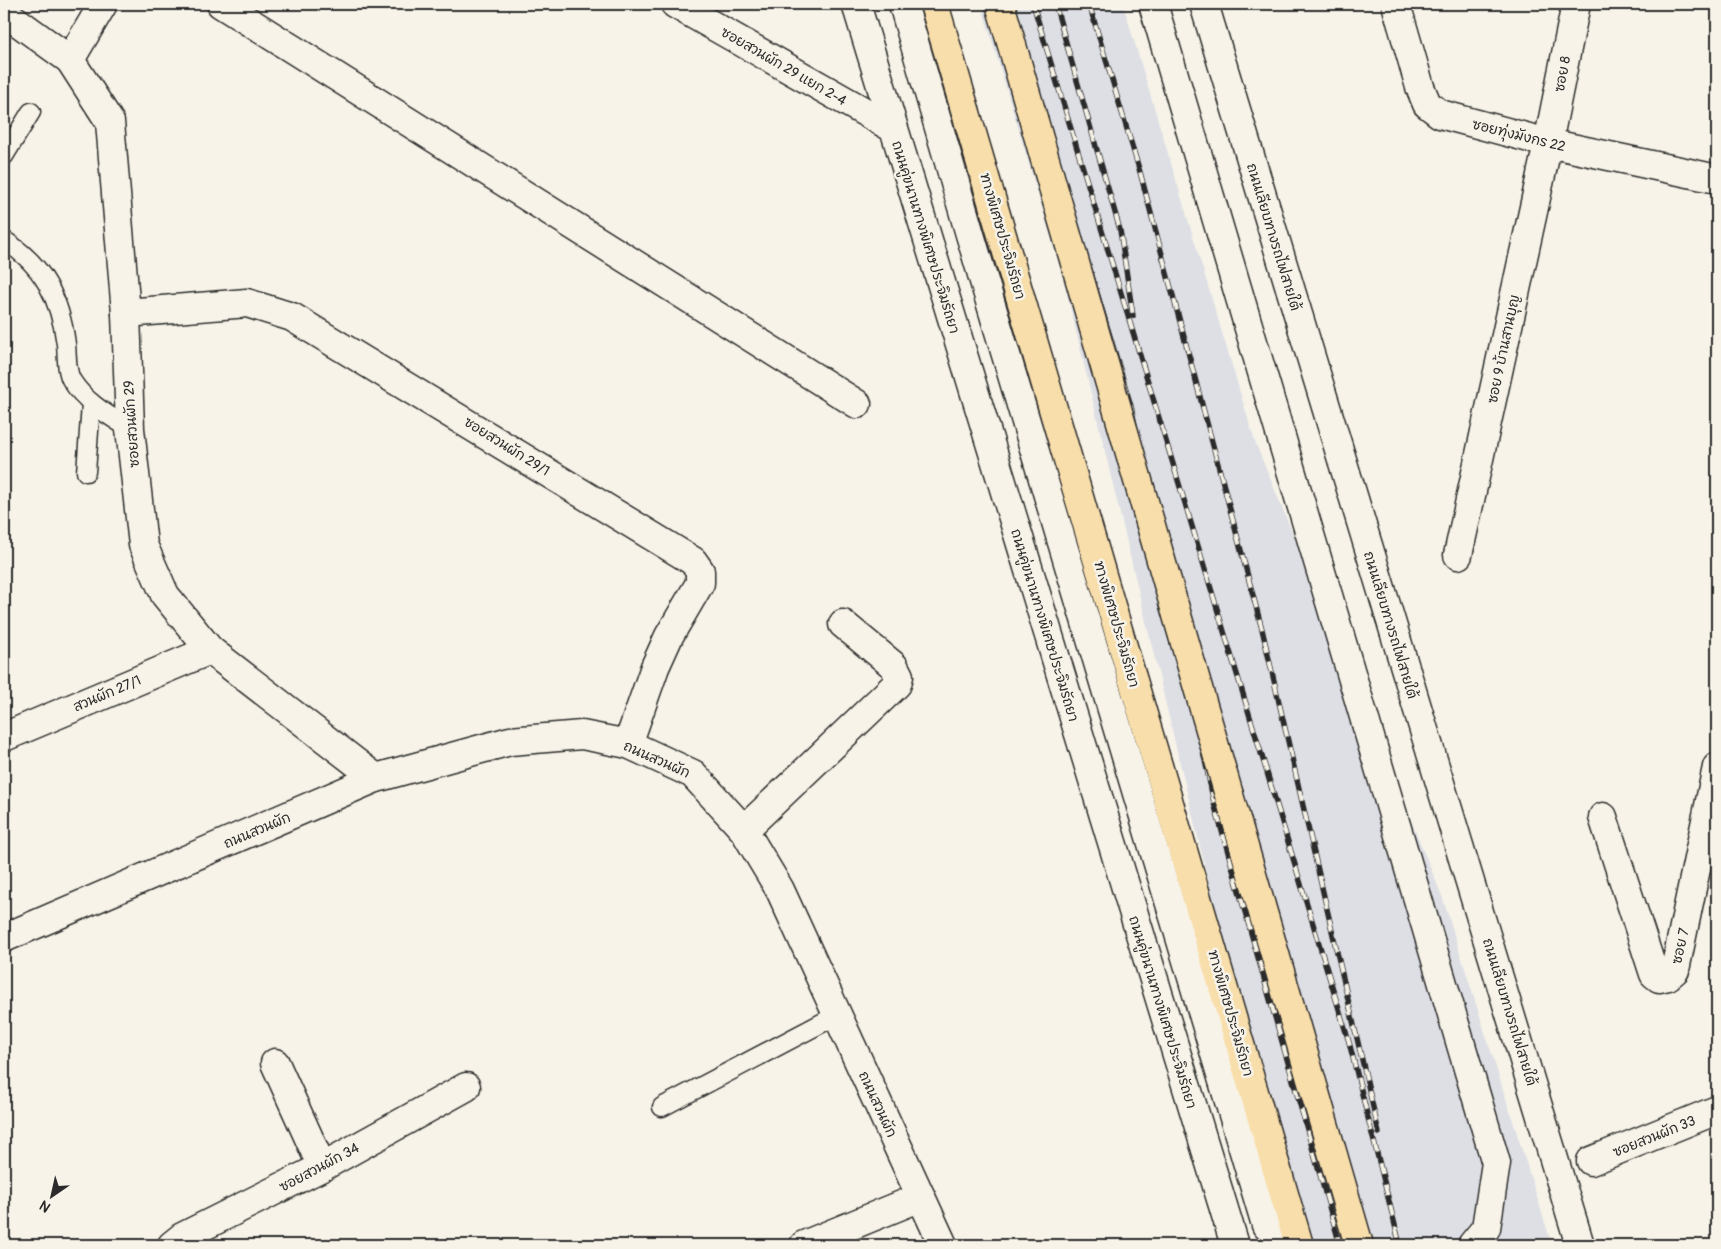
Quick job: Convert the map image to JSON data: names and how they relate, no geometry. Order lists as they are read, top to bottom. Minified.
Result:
{"streets":{"highway":["ทางพิเศษประจิมรัถยา"],"street":["ซอยสวนผัก 29 แยก 2-4","ซอย 8","ซอยทุ่งมังกร 22","ถนนคู่ขนานทางพิเศษประจิมรัถยา","ถนนเลียบทางรถไฟสายใต้","ซอย 9 บ้านสานบุญ","ซอยสวนผัก 29","ซอยสวนผัก 29/1","สวนผัก 27/1","ถนนสวนผัก","ซอย 7","ซอยสวนผัก 33","ซอยสวนผัก 34"]},"crossings":[["ซอยสวนผัก 29 แยก 2-4","ถนนคู่ขนานทางพิเศษประจิมรัถยา"],["ซอย 8","ซอยทุ่งมังกร 22"],["ซอย 8","ซอย 9 บ้านสานบุญ"],["ซอยทุ่งมังกร 22","ซอย 9 บ้านสานบุญ"],["ซอยสวนผัก 29","ซอยสวนผัก 29/1"],["ซอยสวนผัก 29","สวนผัก 27/1"],["ซอยสวนผัก 29","ถนนสวนผัก"],["ซอยสวนผัก 29/1","ถนนสวนผัก"]],"north":"bottom left"}
